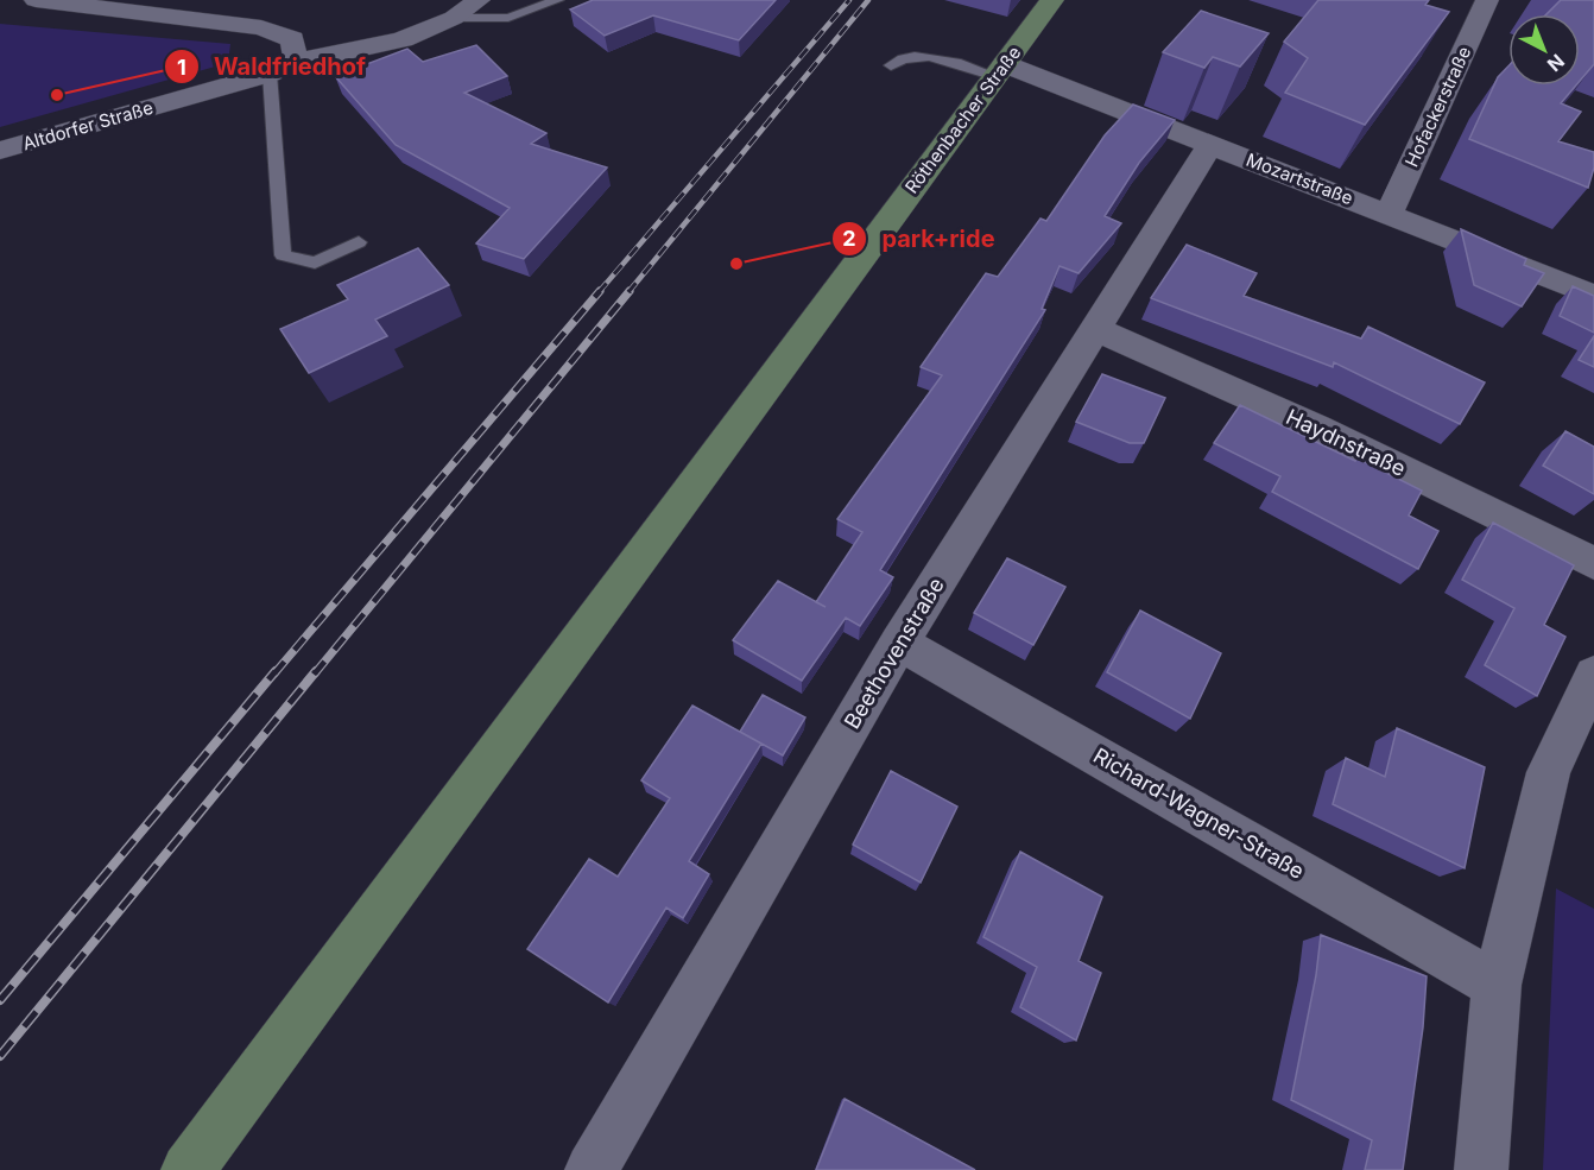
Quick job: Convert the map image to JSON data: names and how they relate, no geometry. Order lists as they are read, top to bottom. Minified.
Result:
{"streets":{"main road":["Röthenbacher Straße"],"street":["Hofackerstraße","Altdorfer Straße","Mozartstraße","Haydnstraße","Beethovenstraße","Richard-Wagner-Straße"]},"crossings":[["Hofackerstraße","Mozartstraße"],["Röthenbacher Straße","Mozartstraße"],["Mozartstraße","Beethovenstraße"],["Haydnstraße","Beethovenstraße"],["Beethovenstraße","Richard-Wagner-Straße"]],"places":["Waldfriedhof","park+ride"],"north":"bottom right"}
